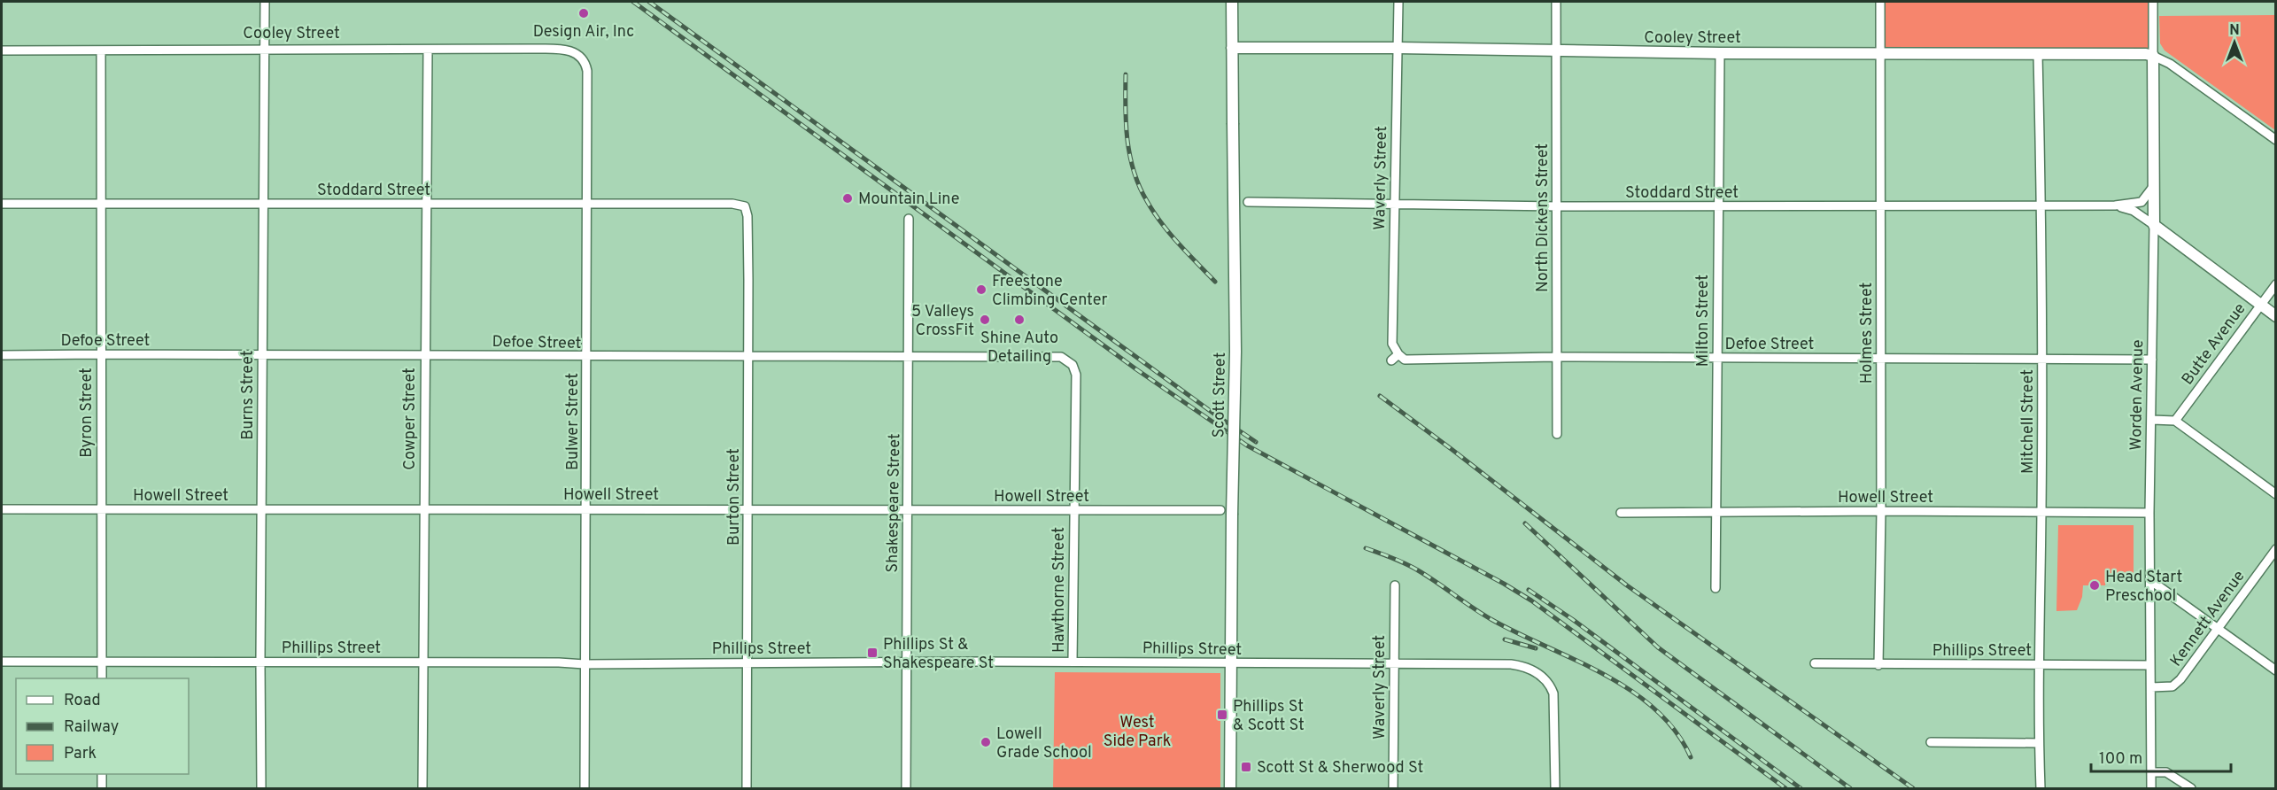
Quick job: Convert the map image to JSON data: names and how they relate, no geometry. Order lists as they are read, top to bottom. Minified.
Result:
{"streets":{"street":["Cooley Street","Waverly Street","Stoddard Street","North Dickens Street","Milton Street","Holmes Street","Defoe Street","Butte Avenue","Burns Street","Scott Street","Worden Avenue","Byron Street","Cowper Street","Bulwer Street","Mitchell Street","Howell Street","Burton Street","Shakespeare Street","Hawthorne Street","Kennett Avenue","Phillips Street"]},"crossings":[["Cooley Street","Waverly Street"],["Cooley Street","North Dickens Street"],["Cooley Street","Milton Street"],["Cooley Street","Holmes Street"],["Cooley Street","Burns Street"],["Cooley Street","Scott Street"],["Cooley Street","Worden Avenue"],["Cooley Street","Byron Street"],["Cooley Street","Cowper Street"],["Cooley Street","Bulwer Street"],["Cooley Street","Mitchell Street"],["Waverly Street","Stoddard Street"],["Waverly Street","Defoe Street"],["Waverly Street","Phillips Street"],["Stoddard Street","North Dickens Street"],["Stoddard Street","Milton Street"],["Stoddard Street","Holmes Street"],["Stoddard Street","Burns Street"],["Stoddard Street","Worden Avenue"],["Stoddard Street","Byron Street"],["Stoddard Street","Cowper Street"],["Stoddard Street","Bulwer Street"],["Stoddard Street","Mitchell Street"],["Stoddard Street","Burton Street"],["North Dickens Street","Defoe Street"],["Milton Street","Defoe Street"],["Milton Street","Howell Street"],["Holmes Street","Defoe Street"],["Holmes Street","Howell Street"],["Holmes Street","Phillips Street"],["Defoe Street","Burns Street"],["Defoe Street","Worden Avenue"],["Defoe Street","Byron Street"],["Defoe Street","Cowper Street"],["Defoe Street","Bulwer Street"],["Defoe Street","Mitchell Street"],["Defoe Street","Burton Street"],["Defoe Street","Shakespeare Street"],["Defoe Street","Hawthorne Street"],["Burns Street","Howell Street"],["Burns Street","Phillips Street"],["Scott Street","Phillips Street"],["Worden Avenue","Howell Street"],["Worden Avenue","Kennett Avenue"],["Worden Avenue","Phillips Street"],["Byron Street","Howell Street"],["Byron Street","Phillips Street"],["Cowper Street","Howell Street"],["Cowper Street","Phillips Street"],["Bulwer Street","Howell Street"],["Bulwer Street","Phillips Street"],["Mitchell Street","Howell Street"],["Mitchell Street","Phillips Street"],["Howell Street","Burton Street"],["Howell Street","Shakespeare Street"],["Howell Street","Hawthorne Street"],["Burton Street","Phillips Street"],["Shakespeare Street","Phillips Street"],["Hawthorne Street","Phillips Street"]],"parks":["West Side Park"],"places":{"other":["Design Air, Inc","Mountain Line","Freestone Climbing Center","5 Valleys CrossFit","Shine Auto Detailing","Head Start Preschool","Lowell Grade School"],"transit":["Phillips St & Shakespeare St","Phillips St & Scott St","Scott St & Sherwood St"]},"legend":["Road","Railway","Park"],"scale_bar":"100 m","north":"top"}
